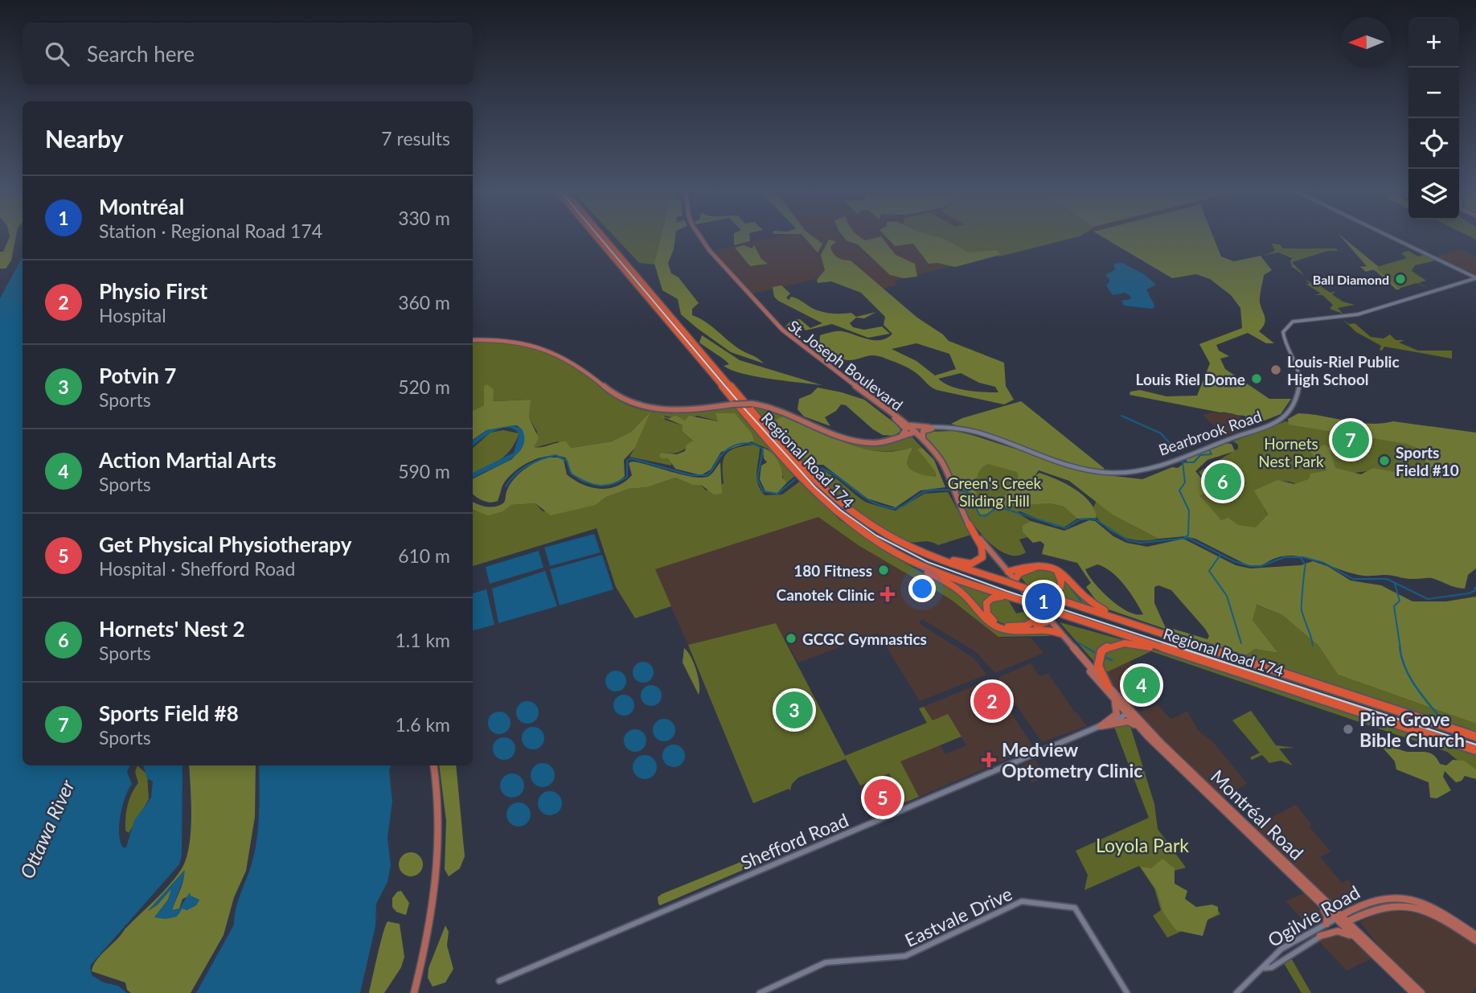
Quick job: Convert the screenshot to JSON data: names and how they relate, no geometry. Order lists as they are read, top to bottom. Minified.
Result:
{"streets":{"highway":["Regional Road 174"],"main road":["St. Joseph Boulevard","Montréal Road","Ogilvie Road"],"street":["Bearbrook Road","Shefford Road","Eastvale Drive"]},"crossings":[["St. Joseph Boulevard","Bearbrook Road"],["St. Joseph Boulevard","Regional Road 174"],["Regional Road 174","Montréal Road"],["Montréal Road","Shefford Road"],["Montréal Road","Ogilvie Road"]],"water":["Ottawa River"],"parks":["Hornets Nest Park","Green's Creek Sliding Hill","Loyola Park"],"places":{"other":["Ball Diamond","Louis-Riel Public High School","Louis Riel Dome","Sports Field #10","180 Fitness","GCGC Gymnastics","Pine Grove Bible Church"],"health":["Canotek Clinic","Medview Optometry Clinic"]},"north":"left","page":{"map_buttons":["+","−"],"search":"Search here","heading":["Nearby","7 results"],"list":[{"mark":"1","name":"Montréal","note":"Station · Regional Road 174","value":"330 m"},{"mark":"2","name":"Physio First","note":"Hospital","value":"360 m"},{"mark":"3","name":"Potvin 7","note":"Sports","value":"520 m"},{"mark":"4","name":"Action Martial Arts","note":"Sports","value":"590 m"},{"mark":"5","name":"Get Physical Physiotherapy","note":"Hospital · Shefford Road","value":"610 m"},{"mark":"6","name":"Hornets' Nest 2","note":"Sports","value":"1.1 km"},{"mark":"7","name":"Sports Field #8","note":"Sports","value":"1.6 km"}],"pins":["7","6","1","4","2","3","5"]}}
